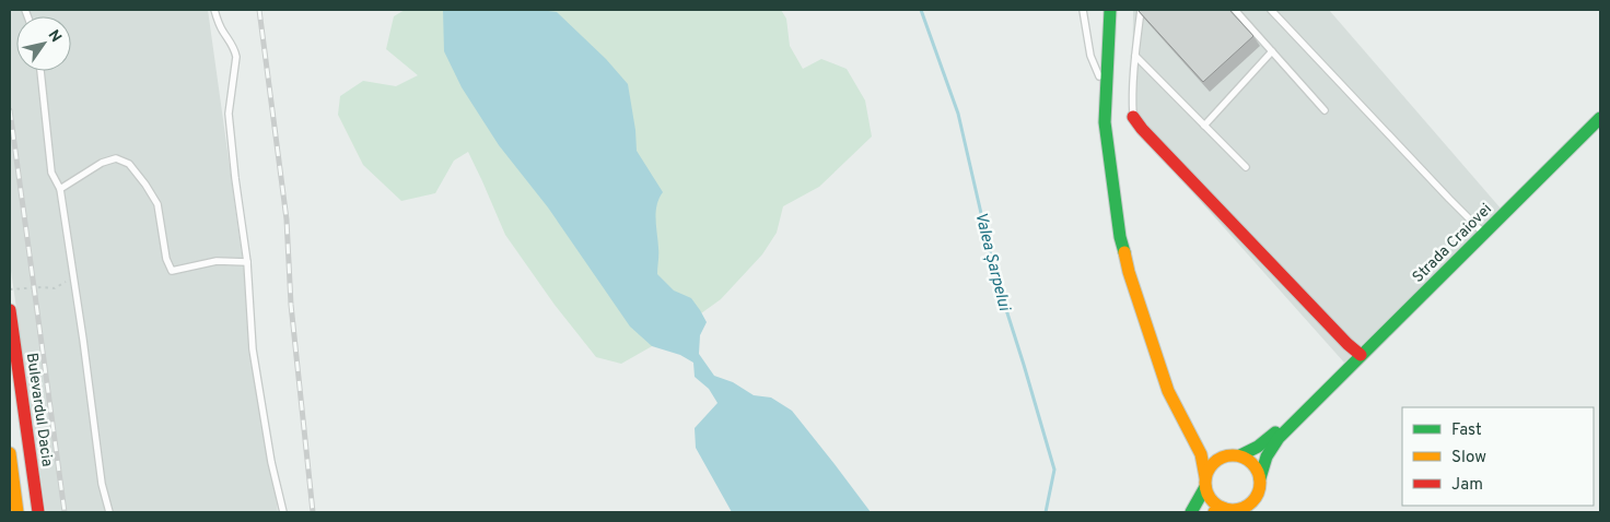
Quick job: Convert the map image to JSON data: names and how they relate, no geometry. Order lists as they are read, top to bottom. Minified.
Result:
{"streets":{"main road":["Strada Craiovei","Bulevardul Dacia"]},"water":["Valea Șarpelui"],"legend":["Fast","Slow","Jam"],"north":"top right"}
